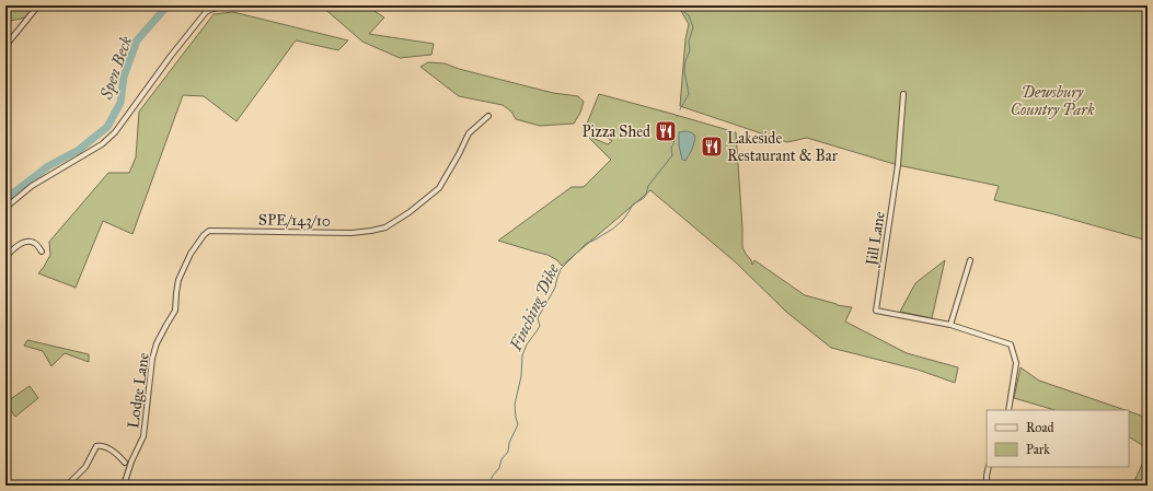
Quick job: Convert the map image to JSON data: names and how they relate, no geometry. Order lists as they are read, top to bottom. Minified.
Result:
{"streets":{"street":["SPE/143/10","Jill Lane","Lodge Lane"]},"crossings":[["SPE/143/10","Lodge Lane"]],"water":["Spen Beck","Finching Dike"],"parks":["Dewsbury Country Park"],"places":{"restaurant":["Pizza Shed","Lakeside Restaurant & Bar"]},"legend":["Road","Park"]}
